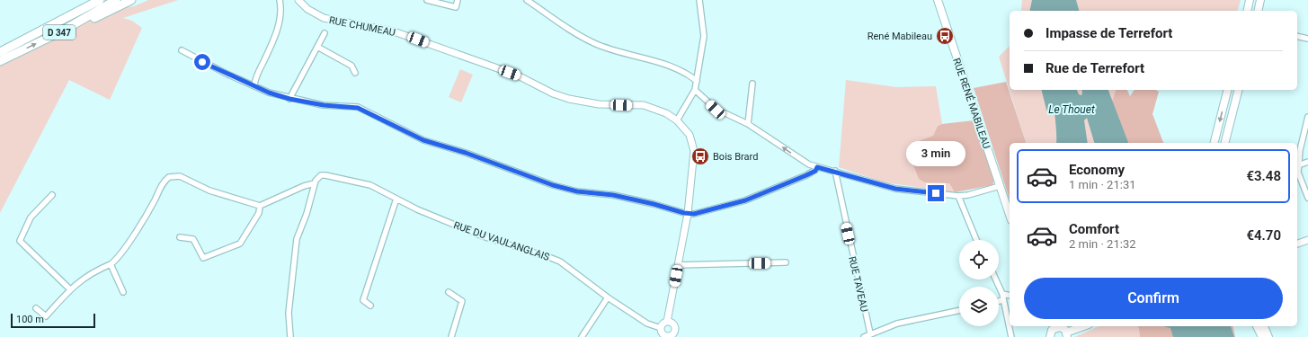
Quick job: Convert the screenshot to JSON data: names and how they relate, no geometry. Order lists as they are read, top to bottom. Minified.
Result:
{"streets":{"highway":["D 347"],"main road":["RUE RENÉ MABILEAU"],"street":["RUE CHUMEAU","RUE DU VAULANGLAIS","RUE TAVEAU"]},"crossings":[["RUE CHUMEAU","RUE DU VAULANGLAIS"]],"water":["Le Thouet"],"places":{"bus stop":["René Mabileau","Bois Brard"]},"scale_bar":"100 m","page":{"banner":["Impasse de Terrefort","Rue de Terrefort"],"bubble":"3 min","list":[{"name":"Economy","note":"1 min · 21:31","value":"€3.48"},{"name":"Comfort","note":"2 min · 21:32","value":"€4.70"}],"buttons":"Confirm","scale":"100 m"}}
